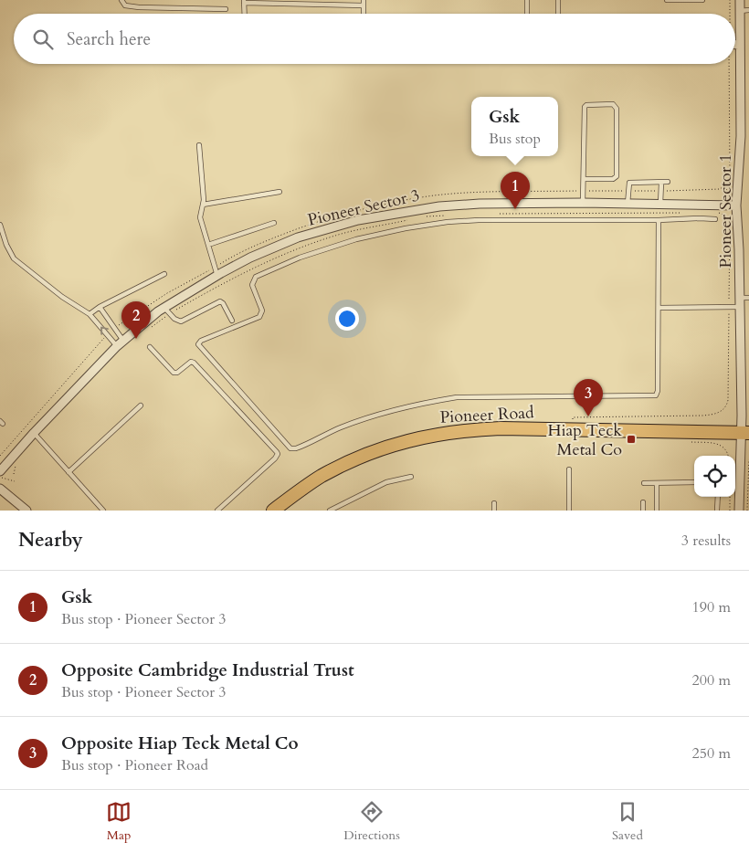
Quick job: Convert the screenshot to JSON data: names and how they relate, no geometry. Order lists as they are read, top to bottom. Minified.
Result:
{"streets":{"main road":["Pioneer Road"],"street":["Pioneer Sector 3","Pioneer Sector 1"]},"crossings":[["Pioneer Sector 3","Pioneer Sector 1"],["Pioneer Sector 1","Pioneer Road"]],"places":{"transit":["Hiap Teck Metal Co"]},"page":{"search":"Search here","popup":["Gsk","Bus stop"],"pins":["1","2","3"],"heading":["Nearby","3 results"],"list":[{"mark":"1","name":"Gsk","note":"Bus stop · Pioneer Sector 3","value":"190 m"},{"mark":"2","name":"Opposite Cambridge Industrial Trust","note":"Bus stop · Pioneer Sector 3","value":"200 m"},{"mark":"3","name":"Opposite Hiap Teck Metal Co","note":"Bus stop · Pioneer Road","value":"250 m"}],"nav":["Map","Directions","Saved"]}}
